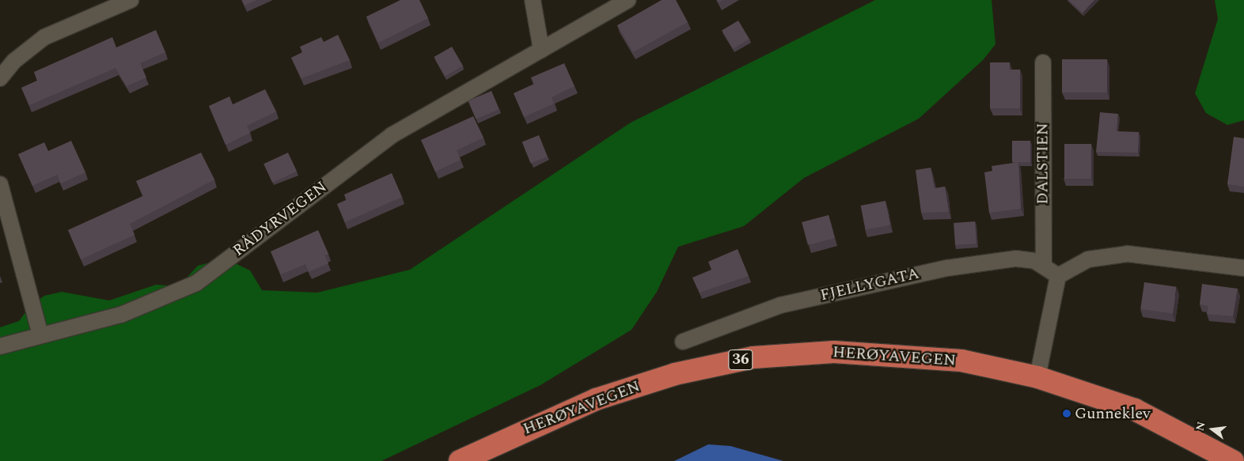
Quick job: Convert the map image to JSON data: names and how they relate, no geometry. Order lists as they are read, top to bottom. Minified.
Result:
{"streets":{"highway":["HERØYAVEGEN","36"],"street":["DALSTIEN","RÅDYRVEGEN","FJELLYGATA"]},"crossings":[["DALSTIEN","FJELLYGATA"]],"places":["Gunneklev"],"north":"left"}
